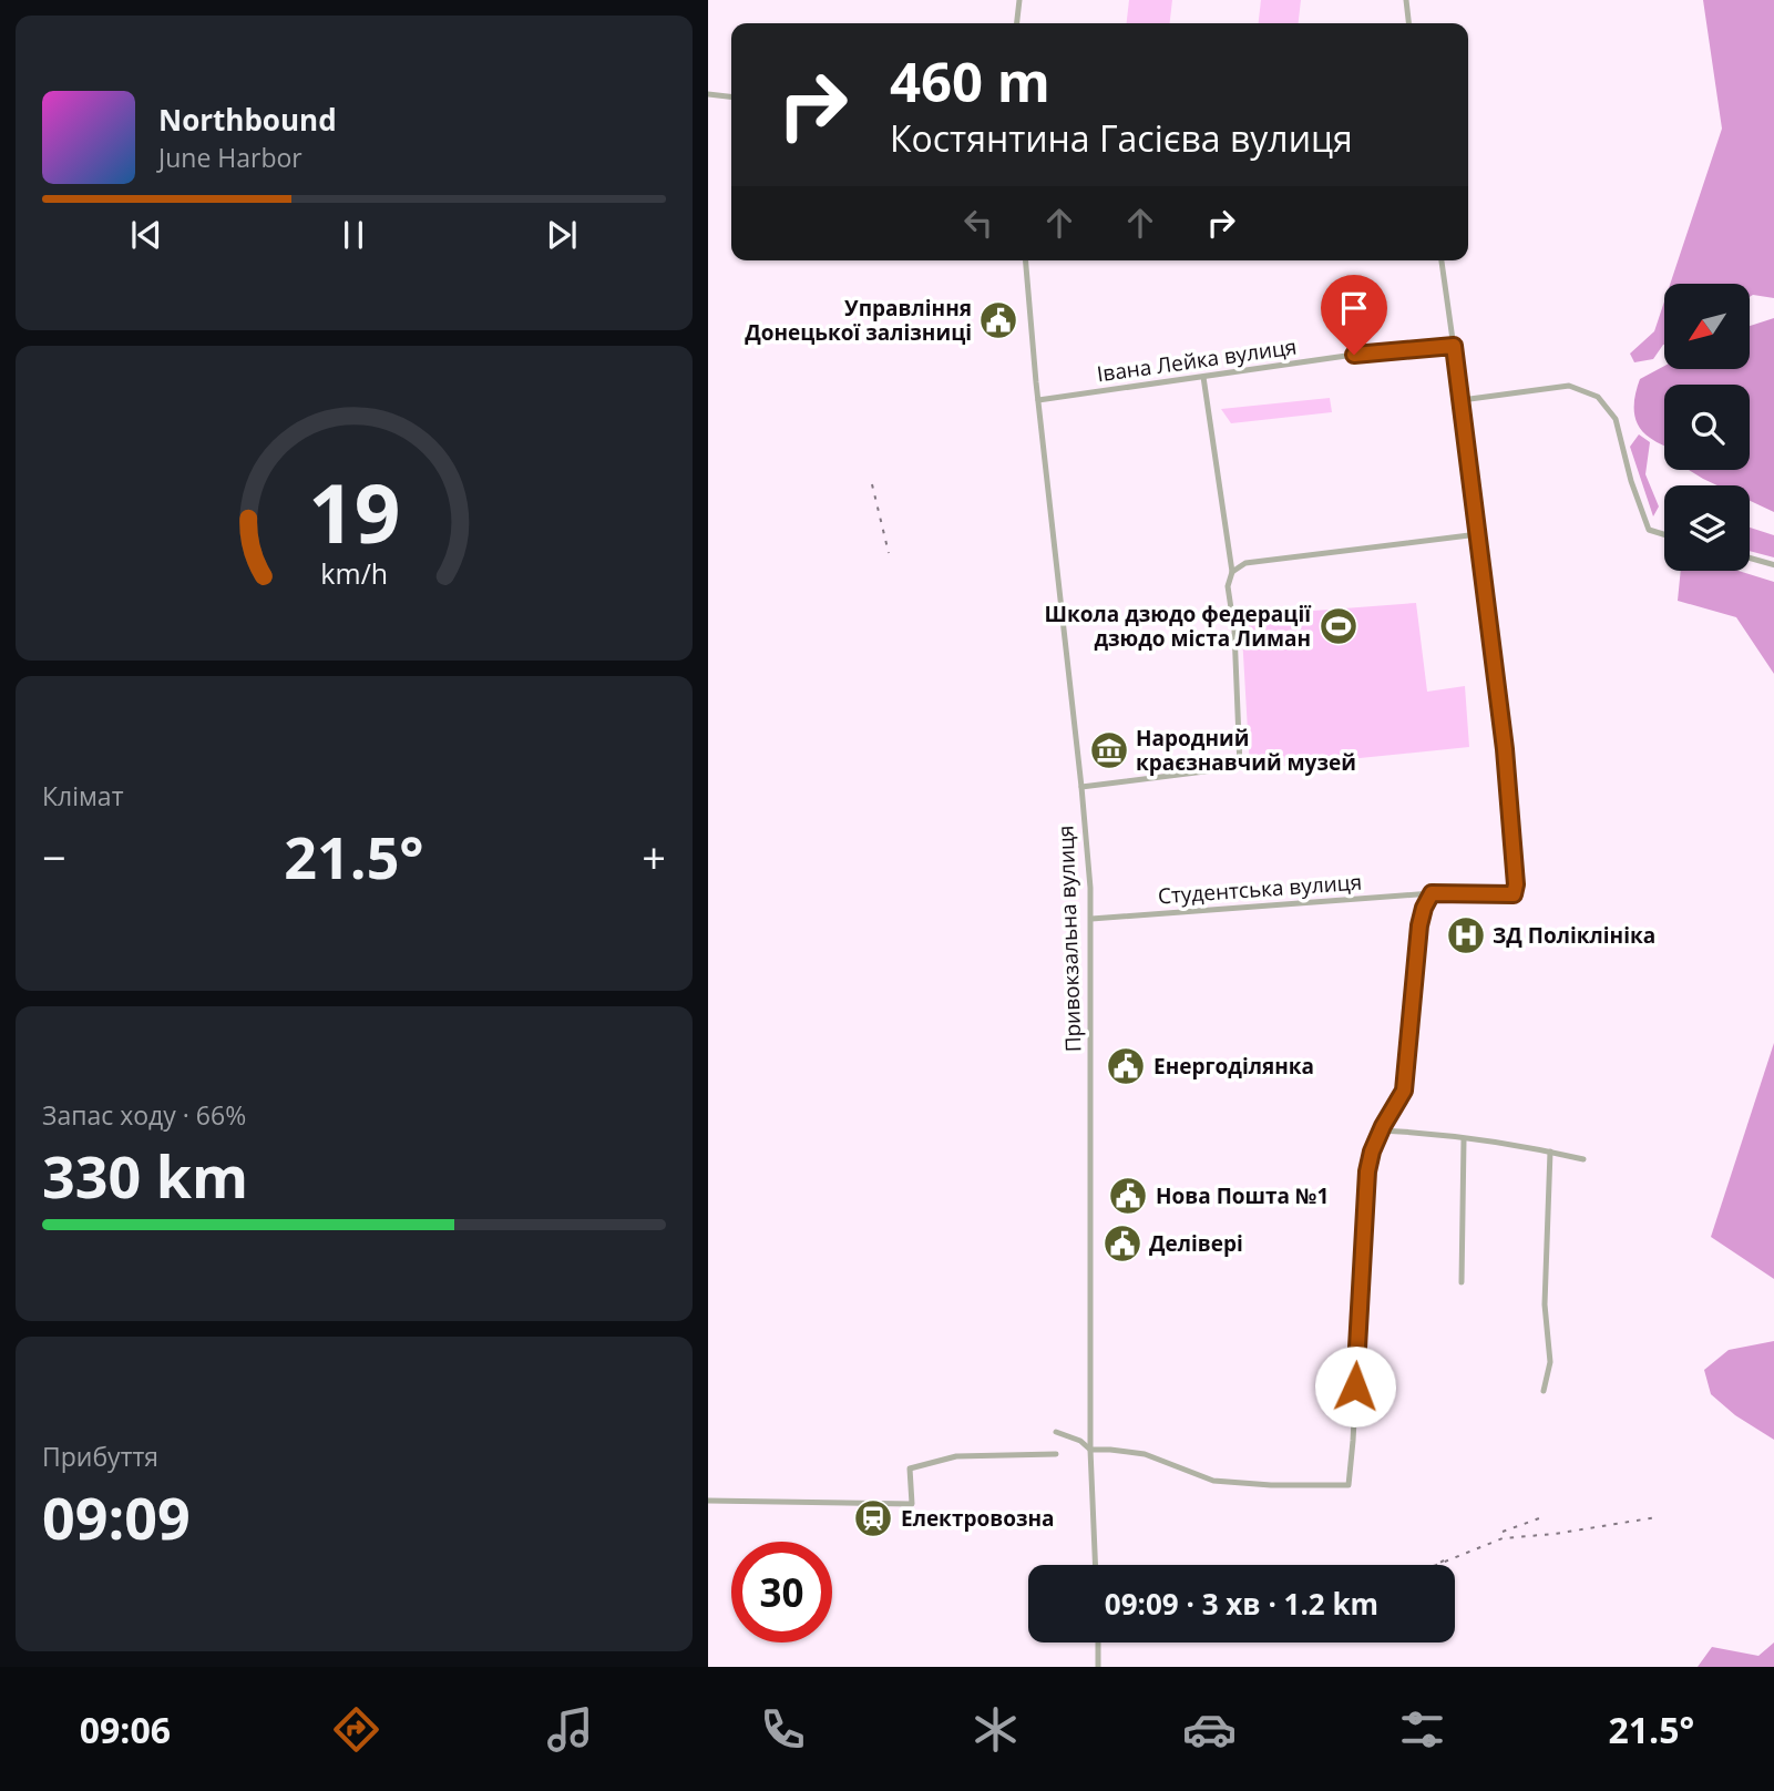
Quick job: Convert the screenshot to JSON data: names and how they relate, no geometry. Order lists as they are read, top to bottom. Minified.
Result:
{"streets":{"street":["Івана Лейка вулиця","Студентська вулиця","Привокзальна вулиця"]},"crossings":[["Івана Лейка вулиця","Привокзальна вулиця"],["Студентська вулиця","Привокзальна вулиця"]],"places":{"public building":["Управління Донецької залізниці","Енергоділянка","Нова Пошта №1","Делівері"],"sports":["Школа дзюдо федерації дзюдо міста Лиман"],"museum":["Народний краєзнавчий музей"],"hospital":["ЗД Поліклініка"],"station":["Електровозна"]},"north":"bottom left","page":{"turn":["460 m","Костянтина Гасієва вулиця"],"song":["Northbound","June Harbor"],"tile":["Клімат",["Запас ходу · 66%","330 km"],["Прибуття","09:09"]],"heat":["−","21.5°","+"],"limit":"30","trip":"09:09 · 3 хв · 1.2 km","tabs":["09:06","21.5°"],"gauge":["19","km/h"]}}
